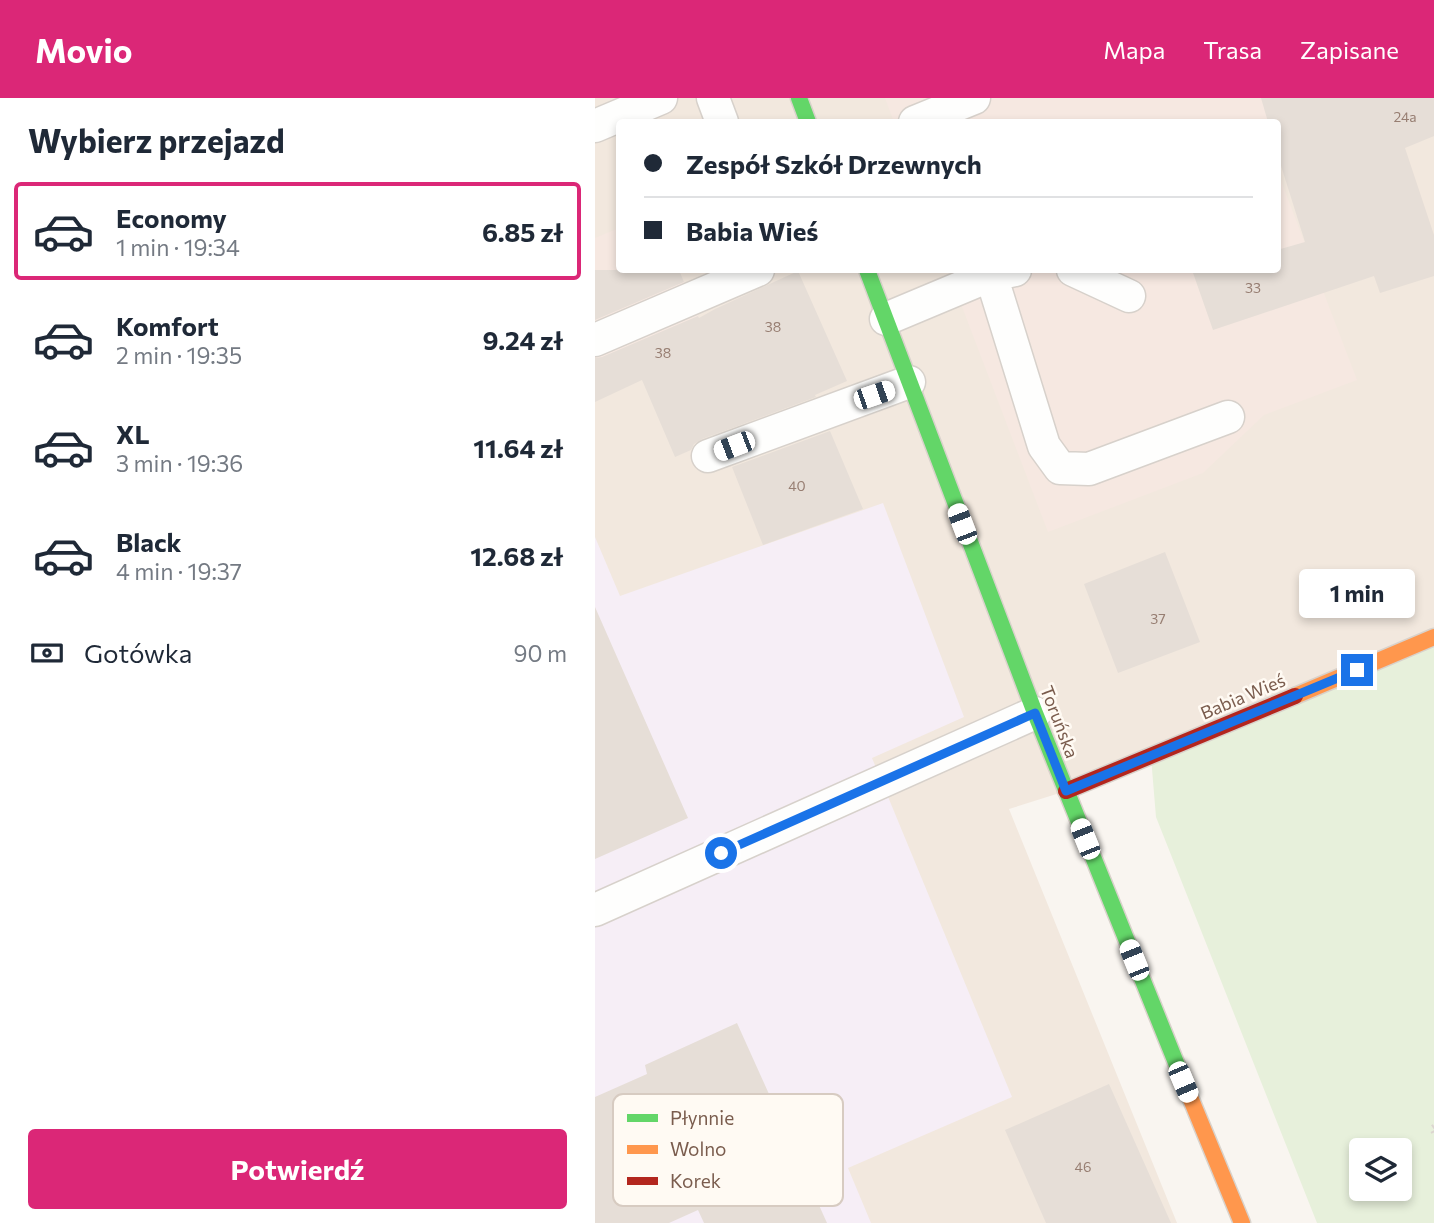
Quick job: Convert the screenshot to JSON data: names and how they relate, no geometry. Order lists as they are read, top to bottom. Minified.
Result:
{"streets":{"street":["Babia Wieś","Toruńska"]},"crossings":[["Babia Wieś","Toruńska"]],"house_numbers":["24a","33","38","38","40","37","46"],"legend":["Płynnie","Wolno","Korek"],"page":{"header":"Movio","nav":["Mapa","Trasa","Zapisane"],"heading":"Wybierz przejazd","banner":["Zespół Szkół Drzewnych","Babia Wieś"],"list":[{"name":"Economy","note":"1 min · 19:34","value":"6.85 zł"},{"name":"Komfort","note":"2 min · 19:35","value":"9.24 zł"},{"name":"XL","note":"3 min · 19:36","value":"11.64 zł"},{"name":"Black","note":"4 min · 19:37","value":"12.68 zł"}],"bubble":"1 min","pay":["Gotówka","90 m"],"buttons":"Potwierdź"}}
